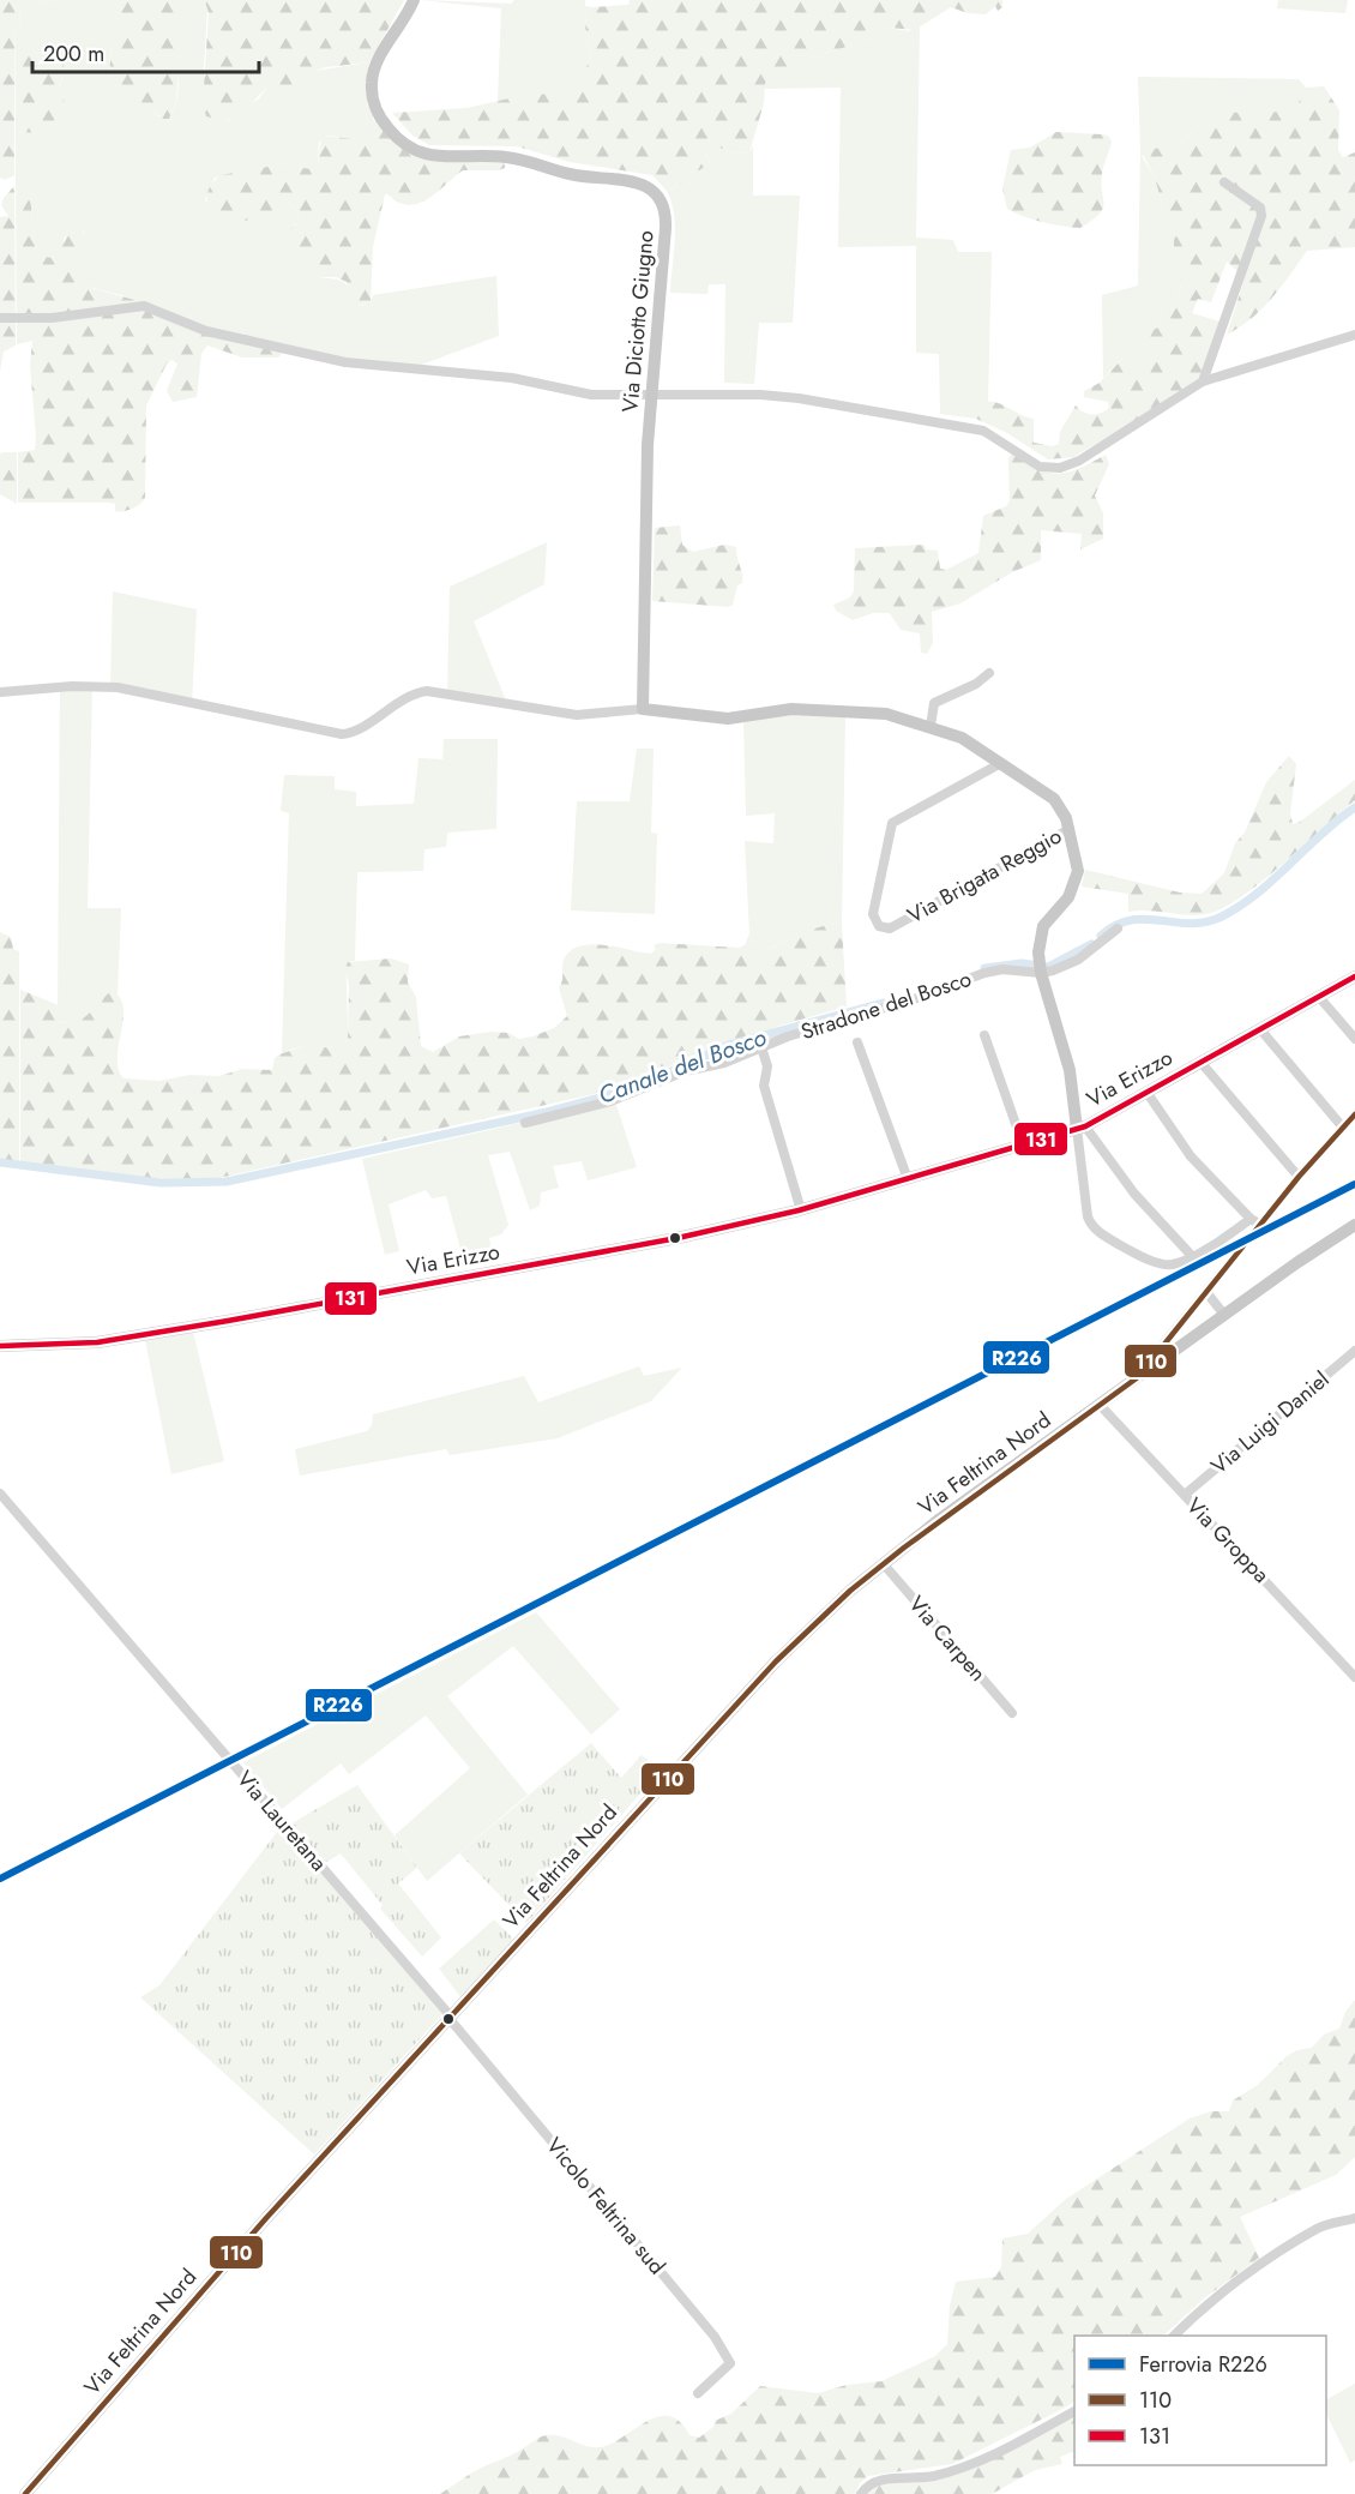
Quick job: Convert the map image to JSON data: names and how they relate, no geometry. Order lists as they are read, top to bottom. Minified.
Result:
{"streets":{"main road":["Via Diciotto Giugno","Via Erizzo","Via Feltrina Nord"],"street":["Via Brigata Reggio","Stradone del Bosco","Via Luigi Daniel","Via Groppa","Via Carpen","Via Lauretana","Vicolo Feltrina sud"]},"crossings":[["Via Luigi Daniel","Via Groppa"],["Via Feltrina Nord","Via Groppa"],["Via Feltrina Nord","Via Carpen"],["Via Feltrina Nord","Via Lauretana"],["Via Feltrina Nord","Vicolo Feltrina sud"],["Via Lauretana","Vicolo Feltrina sud"]],"water":["Canale del Bosco"],"lines":["transit line 131","transit line 110","rail line R226"],"legend":["Ferrovia R226","110","131"],"scale_bar":"200 m"}
